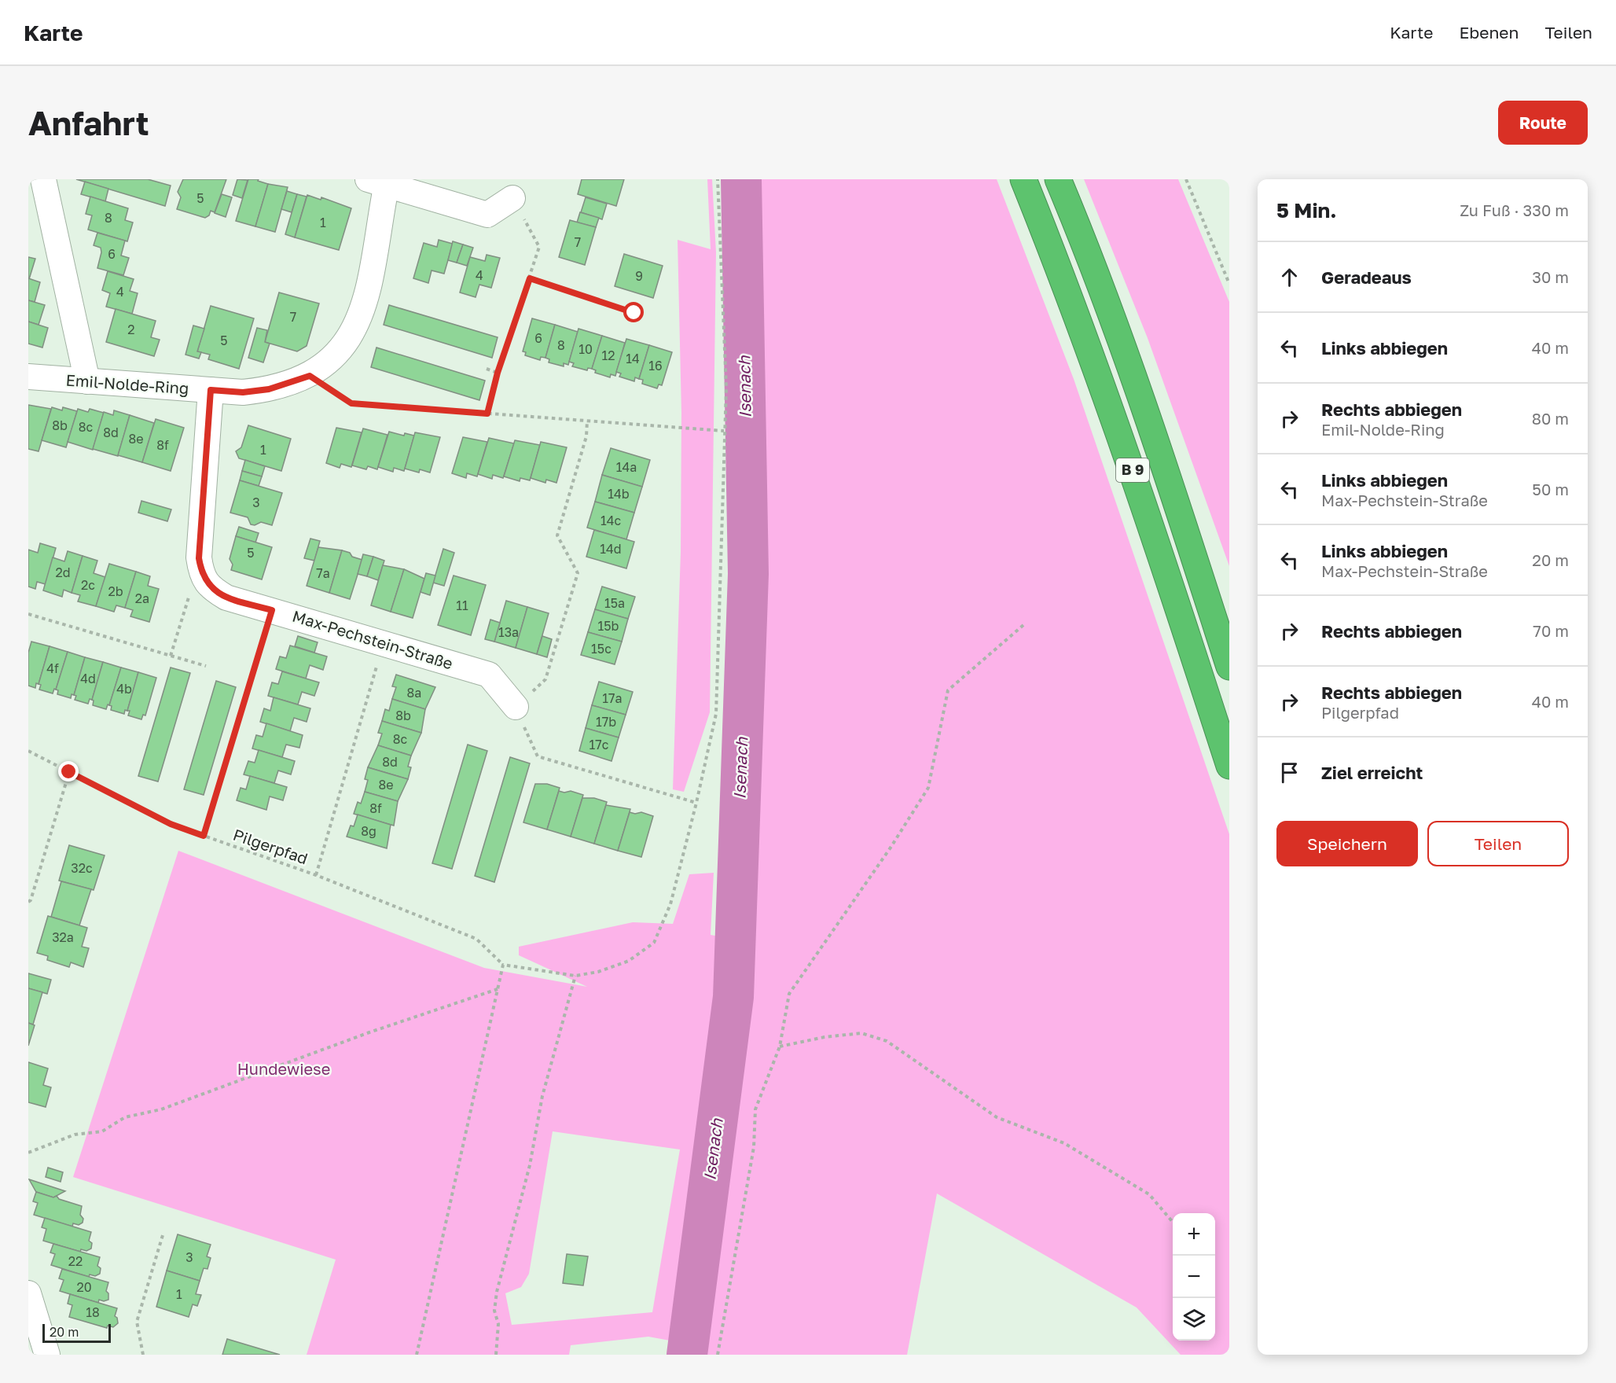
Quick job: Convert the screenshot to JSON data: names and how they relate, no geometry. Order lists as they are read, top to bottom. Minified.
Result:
{"streets":{"highway":["B 9"],"street":["Emil-Nolde-Ring","Max-Pechstein-Straße"],"path":["Pilgerpfad"]},"water":["Isenach"],"parks":["Hundewiese"],"house_numbers":["5","8","1","7","6","4","9","4","7","2","6","5","8","10","12","14","16","8b","8c","8d","8e","8f","1","14a","14b","3","14c","14d","5","2d","7a","2c","2b","2a","15a","11","15b","13a","15c","4f","4d","4b","8a","17a","8b","17b","8c","17c","8d","8e","8f","8g","32c","32a","3","22","20","1","18"],"scale_bar":"20 m","page":{"header":"Karte","nav":["Karte","Ebenen","Teilen"],"buttons":["Route",["Speichern","Teilen"]],"title":"Anfahrt","heading":["5 Min.","Zu Fuß · 330 m"],"list":[["Geradeaus","30 m"],["Links abbiegen","40 m"],["Rechts abbiegen","Emil-Nolde-Ring","80 m"],["Links abbiegen","Max-Pechstein-Straße","50 m"],["Links abbiegen","Max-Pechstein-Straße","20 m"],["Rechts abbiegen","70 m"],["Rechts abbiegen","Pilgerpfad","40 m"],"Ziel erreicht"],"map_buttons":["+","−"],"scale":"20 m"}}
